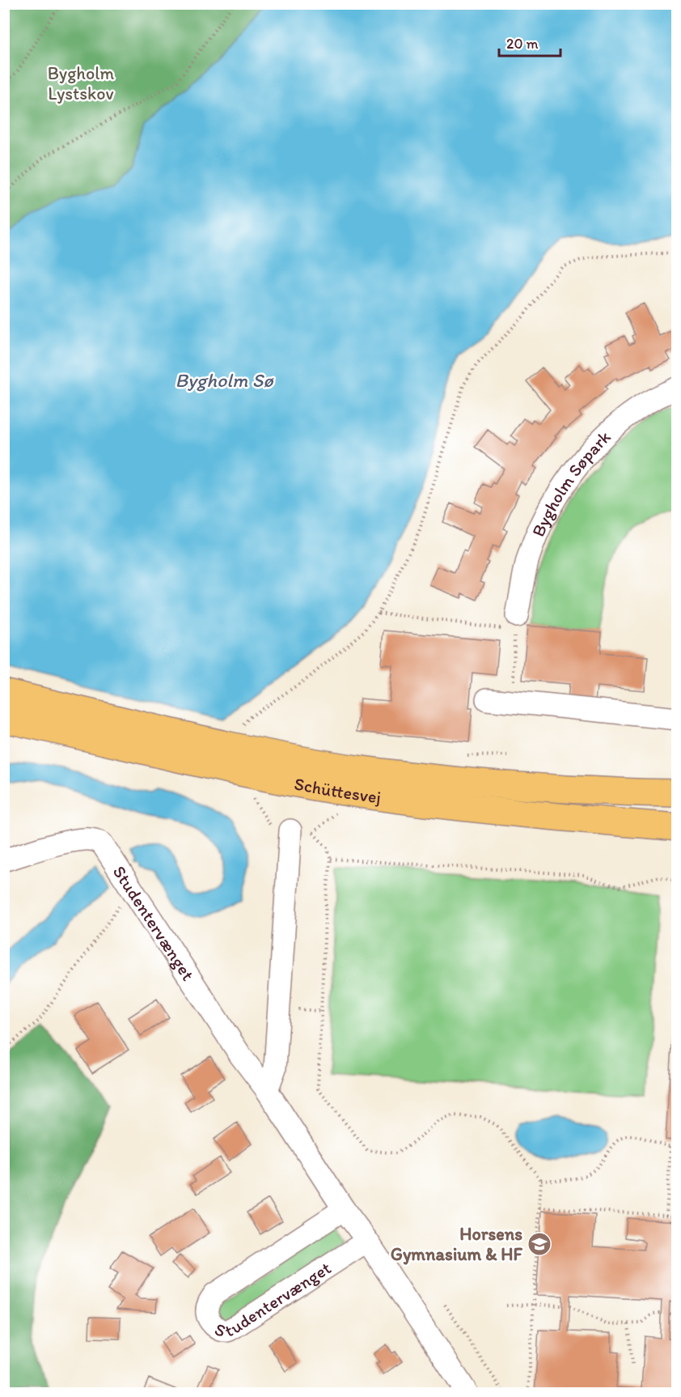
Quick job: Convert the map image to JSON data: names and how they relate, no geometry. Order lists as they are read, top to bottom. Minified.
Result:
{"streets":{"main road":["Schüttesvej"],"street":["Bygholm Søpark","Studentervænget"]},"water":["Bygholm Sø"],"parks":["Bygholm Lystskov"],"places":{"school or university":["Horsens Gymnasium & HF"]},"scale_bar":"20 m"}
